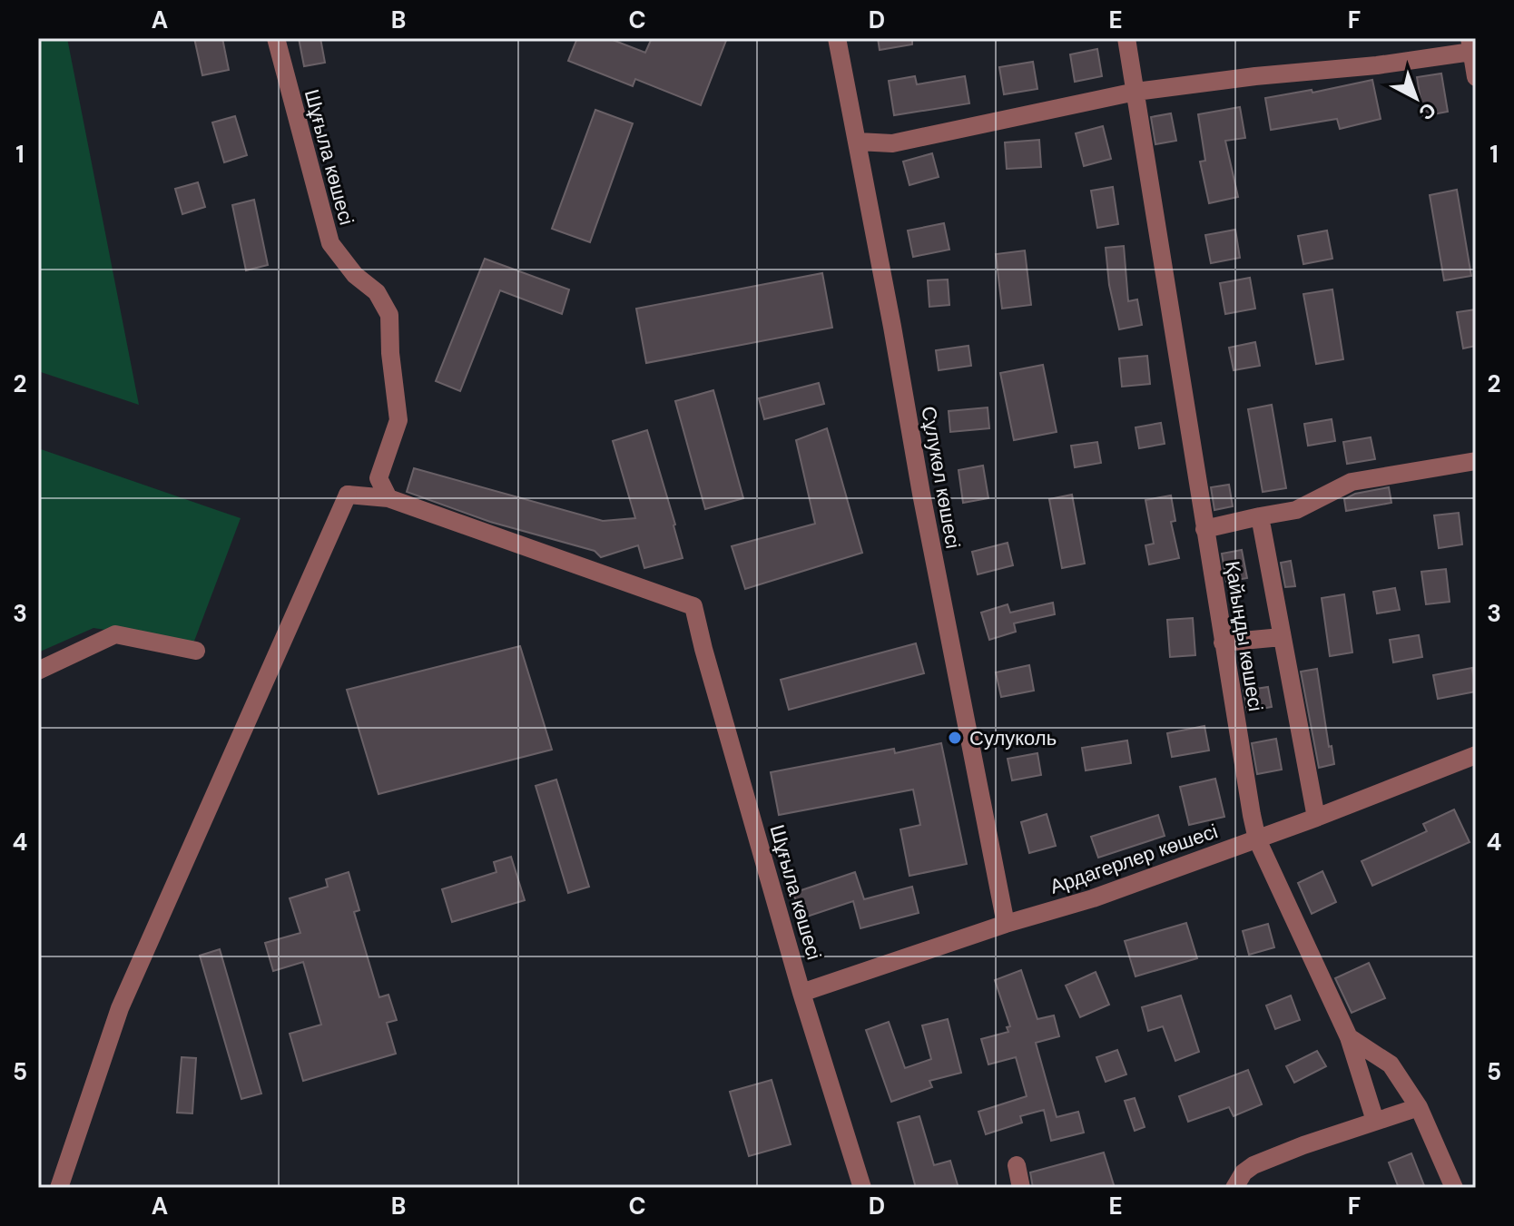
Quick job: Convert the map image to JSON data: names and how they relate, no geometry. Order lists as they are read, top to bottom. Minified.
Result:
{"streets":{"street":["Шұғыла көшесі","Сұлукөл көшесі","Қайыңды көшесі","Ардагерлер көшесі"]},"crossings":[["Шұғыла көшесі","Ардагерлер көшесі"],["Сұлукөл көшесі","Ардагерлер көшесі"],["Қайыңды көшесі","Ардагерлер көшесі"]],"places":["Сулуколь"],"north":"bottom right","grid":{"columns":["A","B","C","D","E","F"],"rows":["1","2","3","4","5"]}}
